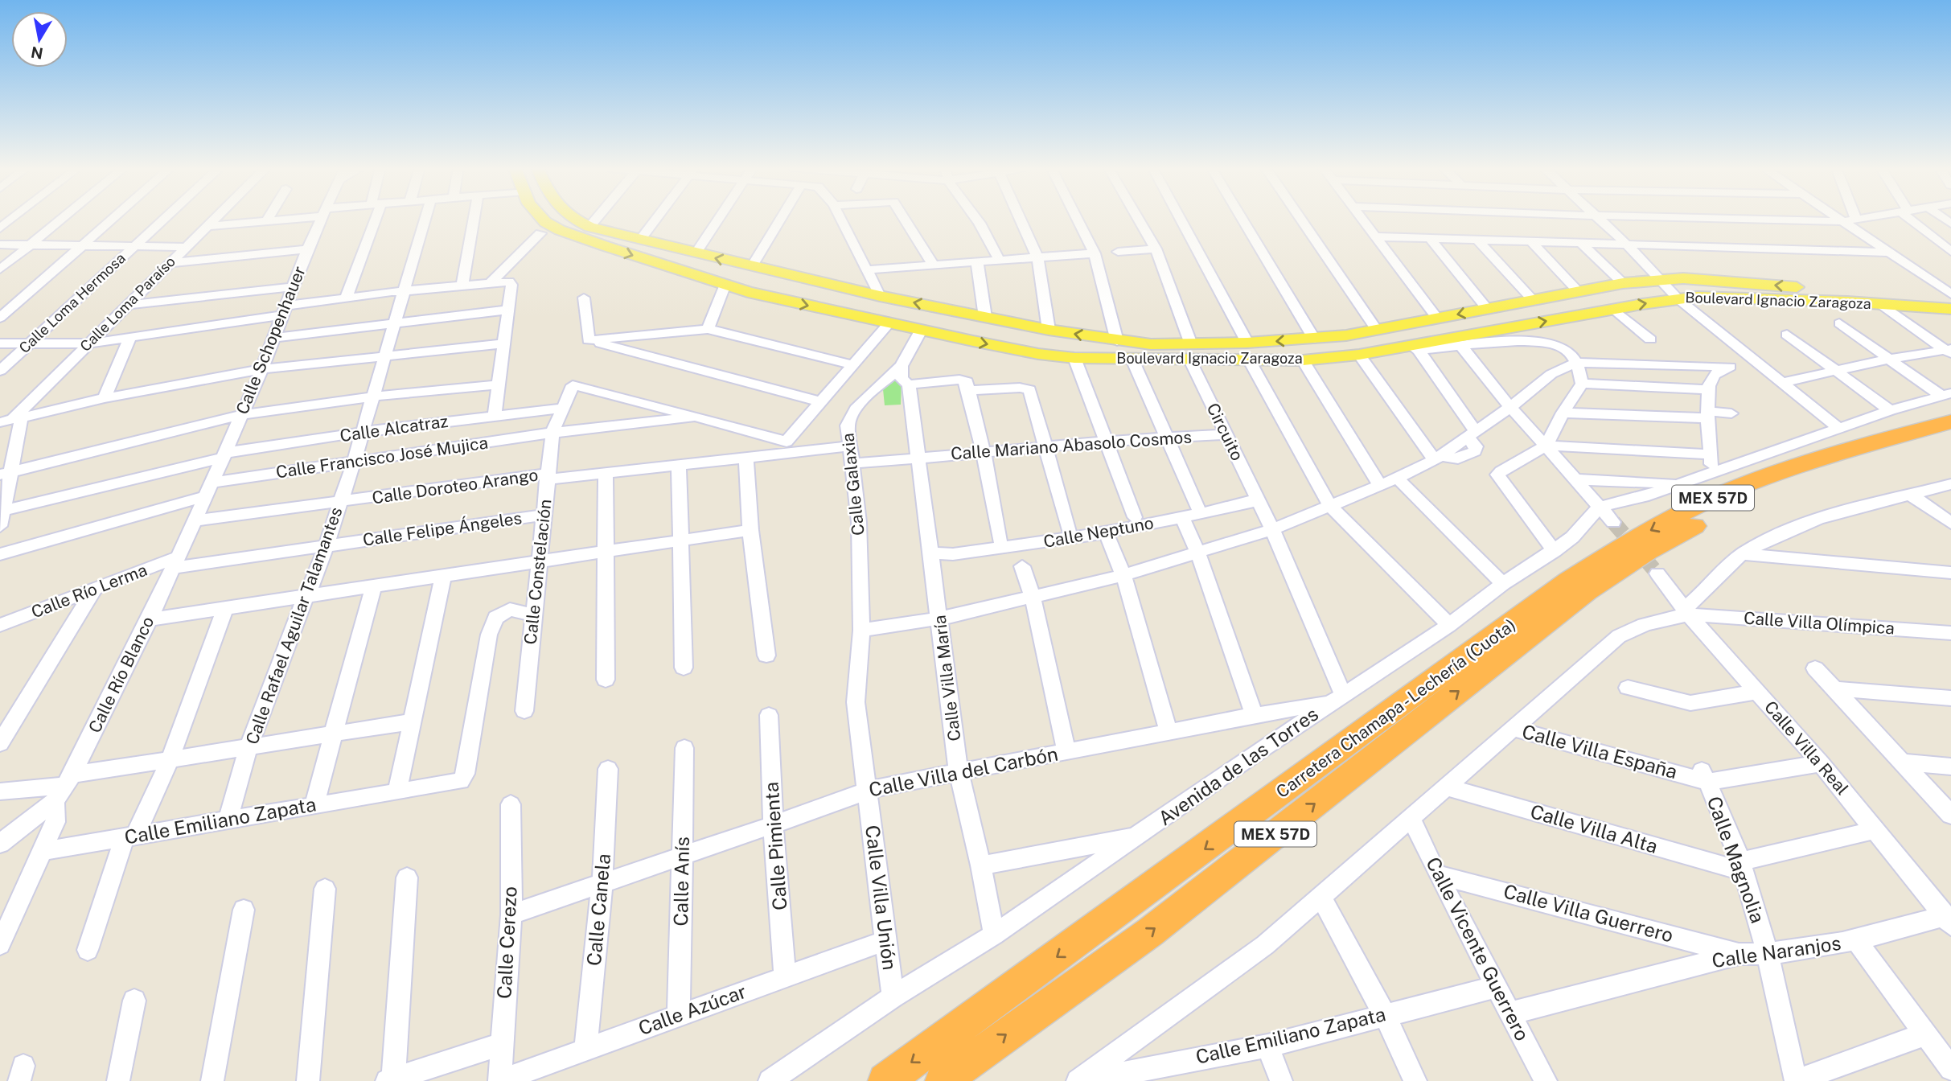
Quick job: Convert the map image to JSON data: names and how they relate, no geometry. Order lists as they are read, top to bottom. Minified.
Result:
{"streets":{"highway":["MEX 57D","Carretera Chamapa - Lechería (Cuota)"],"main road":["Boulevard Ignacio Zaragoza"],"street":["Calle Loma Hermosa","Calle Loma Paraíso","Calle Schopenhauer","Calle Alcatraz","Circuito","Calle Mariano Abasolo Cosmos","Calle Francisco José Mujica","Calle Galaxia","Calle Doroteo Arango","Calle Felipe Ángeles","Calle Neptuno","Calle Constelación","Calle Río Lerma","Calle Villa Olímpica","Calle Rafael Aguilar Talamantes","Calle Río Blanco","Calle Villa María","Calle Villa Real","Calle Villa España","Avenida de las Torres","Calle Villa del Carbón","Calle Emiliano Zapata","Calle Villa Alta","Calle Pimienta","Calle Magnolia","Calle Anís","Calle Villa Unión","Calle Canela","Calle Villa Guerrero","Calle Cerezo","Calle Vicente Guerrero","Calle Naranjos","Calle Azúcar"]},"crossings":[["Boulevard Ignacio Zaragoza","Circuito"],["Boulevard Ignacio Zaragoza","Calle Galaxia"],["Calle Schopenhauer","Calle Alcatraz"],["Calle Schopenhauer","Calle Francisco José Mujica"],["Calle Schopenhauer","Calle Río Blanco"],["Calle Alcatraz","Calle Constelación"],["Calle Alcatraz","Calle Rafael Aguilar Talamantes"],["Circuito","Calle Mariano Abasolo Cosmos"],["Circuito","Calle Neptuno"],["Calle Mariano Abasolo Cosmos","Calle Galaxia"],["Calle Mariano Abasolo Cosmos","Calle Villa María"],["Calle Francisco José Mujica","Calle Constelación"],["Calle Francisco José Mujica","Calle Rafael Aguilar Talamantes"],["Calle Francisco José Mujica","Calle Río Blanco"],["Calle Galaxia","Calle Doroteo Arango"],["Calle Galaxia","Calle Villa María"],["Calle Galaxia","Calle Villa Unión"],["Calle Doroteo Arango","Calle Constelación"],["Calle Doroteo Arango","Calle Rafael Aguilar Talamantes"],["Calle Doroteo Arango","Calle Río Blanco"],["Calle Felipe Ángeles","Calle Constelación"],["Calle Felipe Ángeles","Calle Río Lerma"],["Calle Felipe Ángeles","Calle Rafael Aguilar Talamantes"],["Calle Felipe Ángeles","Calle Río Blanco"],["Calle Neptuno","Calle Villa María"],["Calle Constelación","Calle Emiliano Zapata"],["Calle Río Lerma","Calle Río Blanco"],["Calle Villa Olímpica","Calle Villa Real"],["Calle Villa Olímpica","Calle Villa España"],["Calle Villa Olímpica","Calle Villa Alta"],["Calle Villa Olímpica","Calle Vicente Guerrero"],["Calle Rafael Aguilar Talamantes","Calle Emiliano Zapata"],["Calle Villa María","Avenida de las Torres"],["Calle Villa María","Calle Villa del Carbón"],["Calle Villa Real","Calle Villa España"],["Calle Villa Real","Calle Villa Alta"],["Calle Villa Real","Calle Naranjos"],["Calle Villa España","Calle Magnolia"],["Avenida de las Torres","Calle Villa del Carbón"],["Avenida de las Torres","Calle Villa Unión"],["Calle Villa del Carbón","Calle Pimienta"],["Calle Villa del Carbón","Calle Anís"],["Calle Villa del Carbón","Calle Villa Unión"],["Calle Villa del Carbón","Calle Canela"],["Calle Villa del Carbón","Calle Cerezo"],["Calle Emiliano Zapata","Calle Vicente Guerrero"],["Calle Villa Alta","Calle Magnolia"],["Calle Pimienta","Calle Azúcar"],["Calle Magnolia","Calle Naranjos"],["Calle Anís","Calle Azúcar"],["Calle Villa Unión","Calle Azúcar"],["Calle Canela","Calle Azúcar"],["Calle Villa Guerrero","Calle Vicente Guerrero"],["Calle Villa Guerrero","Calle Naranjos"],["Calle Cerezo","Calle Azúcar"],["Calle Vicente Guerrero","Calle Naranjos"]],"north":"bottom"}
